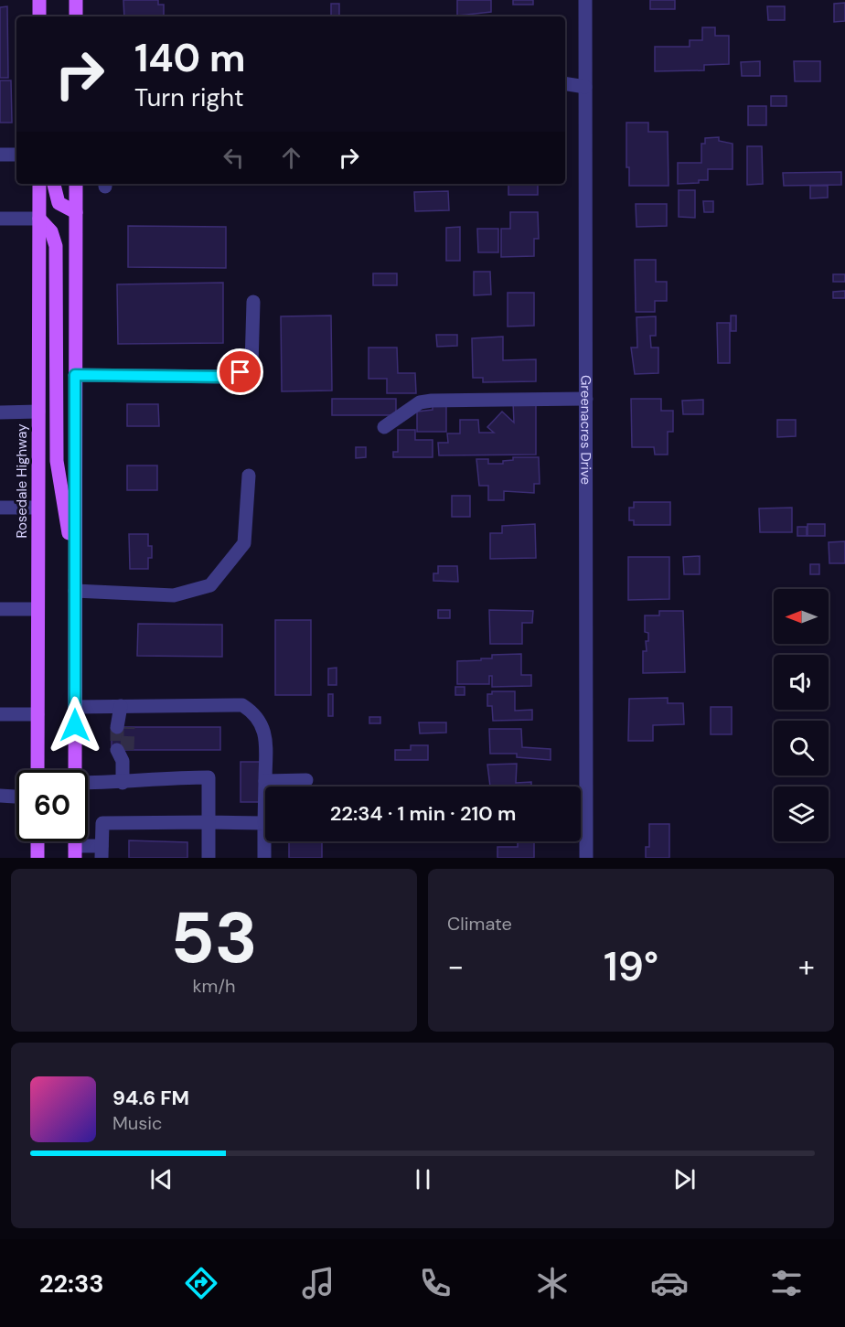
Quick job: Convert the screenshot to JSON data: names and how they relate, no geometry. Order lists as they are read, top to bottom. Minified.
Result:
{"streets":{"main road":["Rosedale Highway"],"street":["Greenacres Drive"]},"north":"left","page":{"turn":["140 m","Turn right"],"limit":"60","trip":"22:34 · 1 min · 210 m","tile":[["53","km/h"],"Climate"],"heat":["−","19°","+"],"song":["94.6 FM","Music"],"tabs":"22:33"}}
